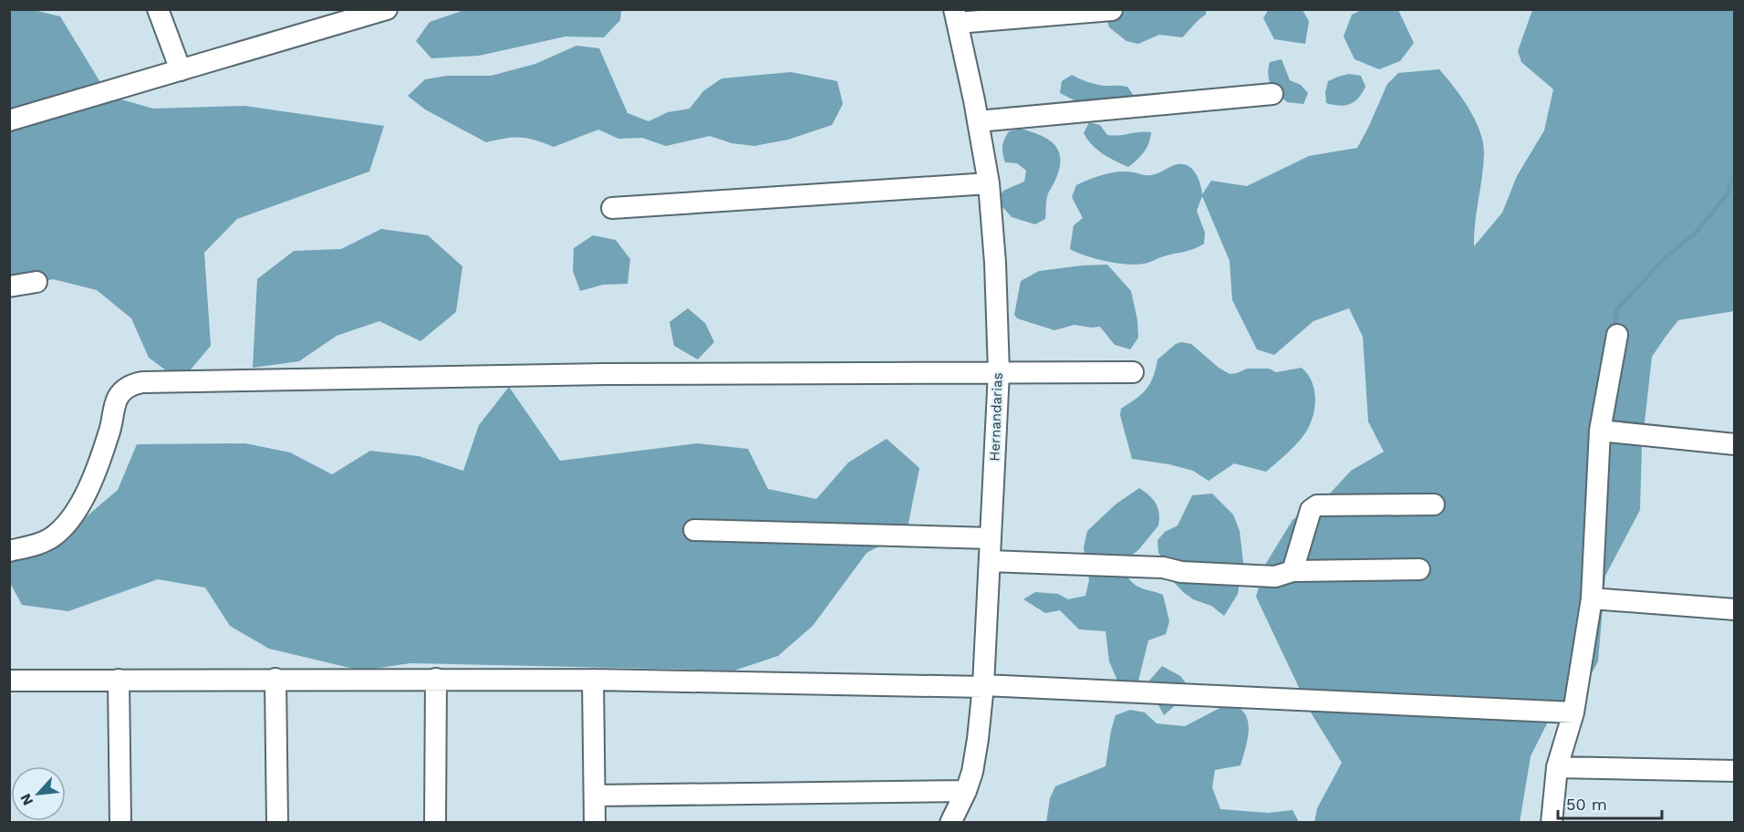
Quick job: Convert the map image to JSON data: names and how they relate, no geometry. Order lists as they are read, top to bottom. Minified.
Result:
{"streets":{"street":["Hernandarias"]},"scale_bar":"50 m","north":"bottom left"}
